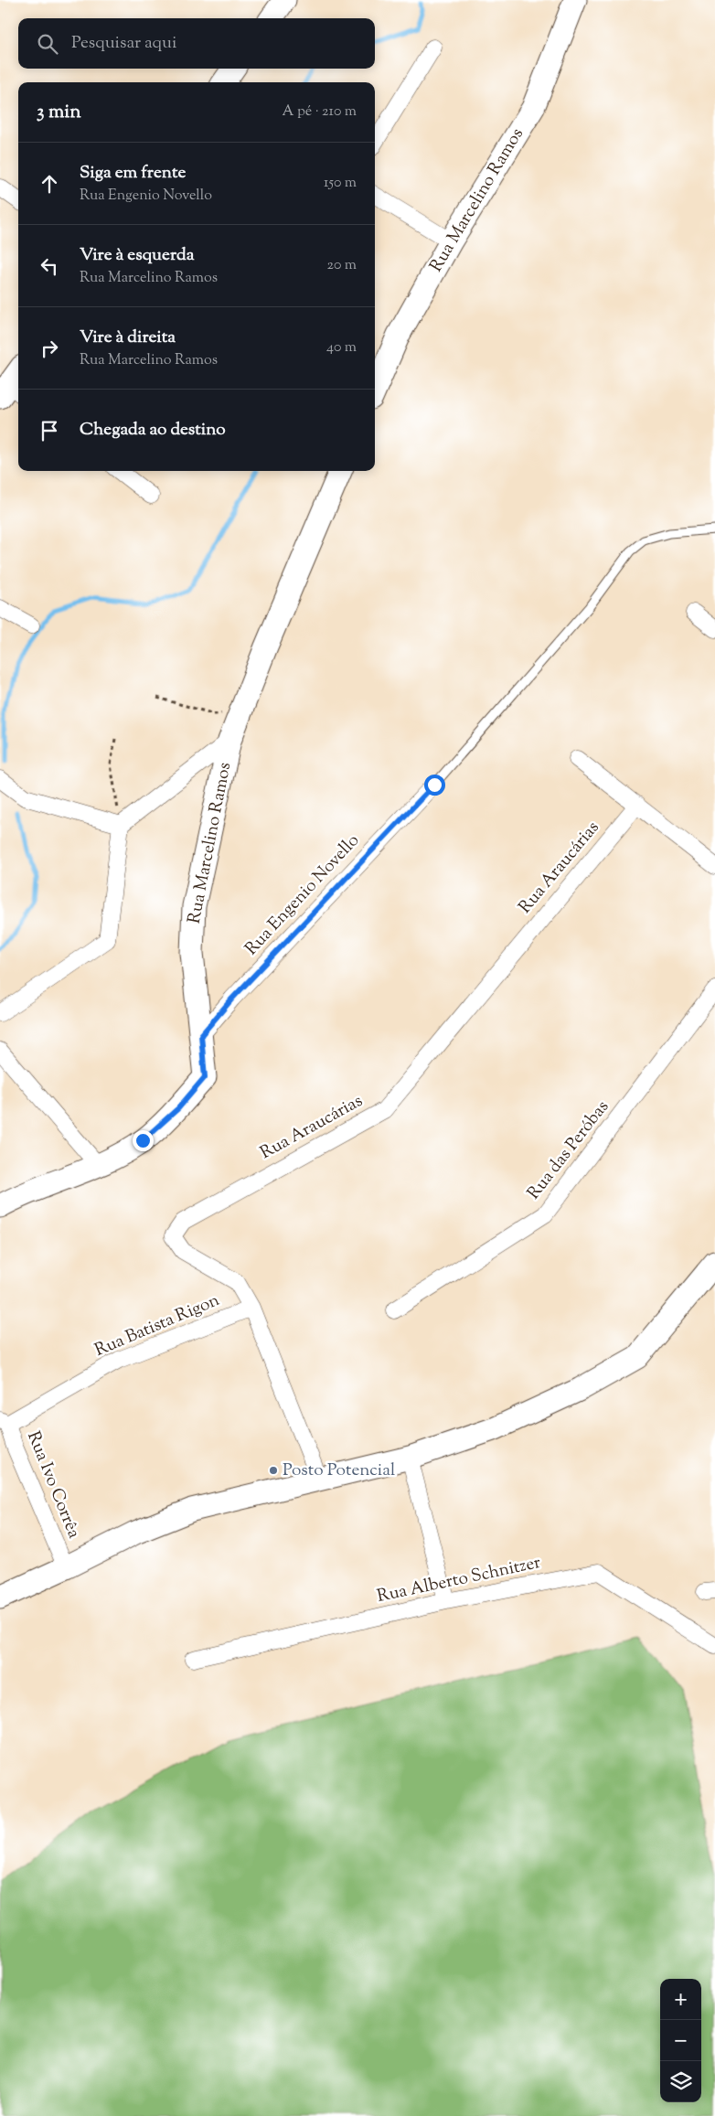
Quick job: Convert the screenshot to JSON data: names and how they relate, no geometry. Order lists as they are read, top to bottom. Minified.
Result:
{"streets":{"main road":["Rua Marcelino Ramos"],"street":["Rua Araucárias","Rua Engenio Novello","Rua das Peróbas","Rua Batista Rigon","Rua Ivo Corrêa","Rua Alberto Schnitzer"]},"crossings":[["Rua Marcelino Ramos","Rua Engenio Novello"],["Rua Araucárias","Rua Batista Rigon"],["Rua Batista Rigon","Rua Ivo Corrêa"]],"places":["Posto Potencial"],"page":{"search":"Pesquisar aqui","heading":["3 min","A pé · 210 m"],"list":[["Siga em frente","Rua Engenio Novello","150 m"],["Vire à esquerda","Rua Marcelino Ramos","20 m"],["Vire à direita","Rua Marcelino Ramos","40 m"],"Chegada ao destino"],"map_buttons":["+","−"]}}
